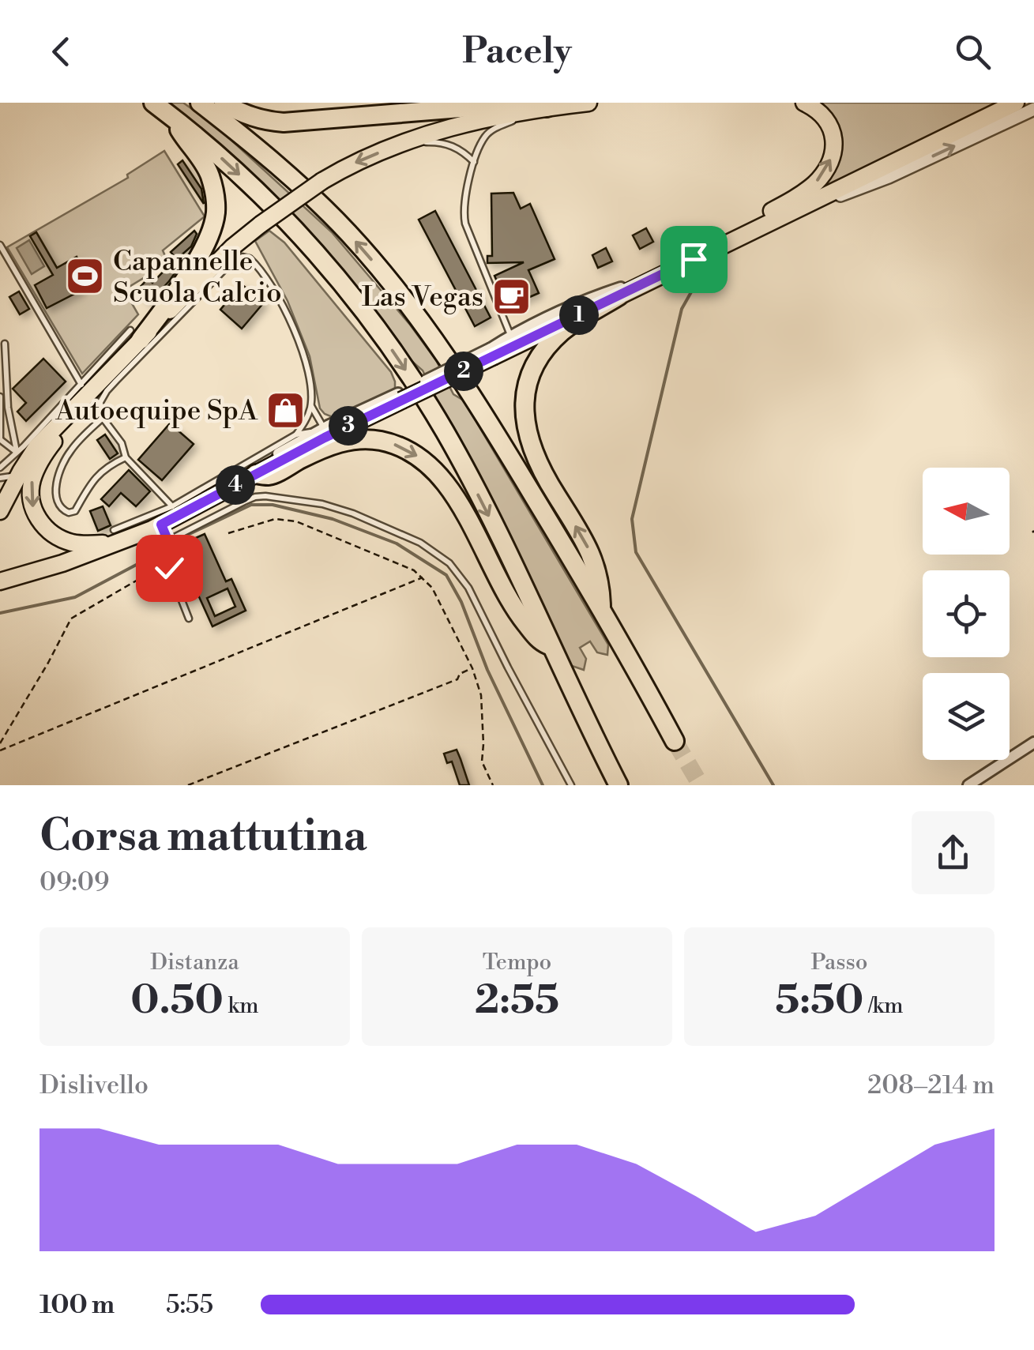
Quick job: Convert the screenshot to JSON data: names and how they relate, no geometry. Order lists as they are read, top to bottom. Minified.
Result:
{"places":{"sports":["Capannelle Scuola Calcio"],"cafe":["Las Vegas"],"shop":["Autoequipe SpA"]},"north":"left","page":{"header":"Pacely","pins":["1","2","3","4"],"heading":["Corsa mattutina","09:09"],"stats":[["Distanza","0.50 km"],["Tempo","2:55"],["Passo","5:50 /km"]],"chart":["Dislivello","208–214 m"],"list":[{"name":"100 m","note":"5:55"}]}}
